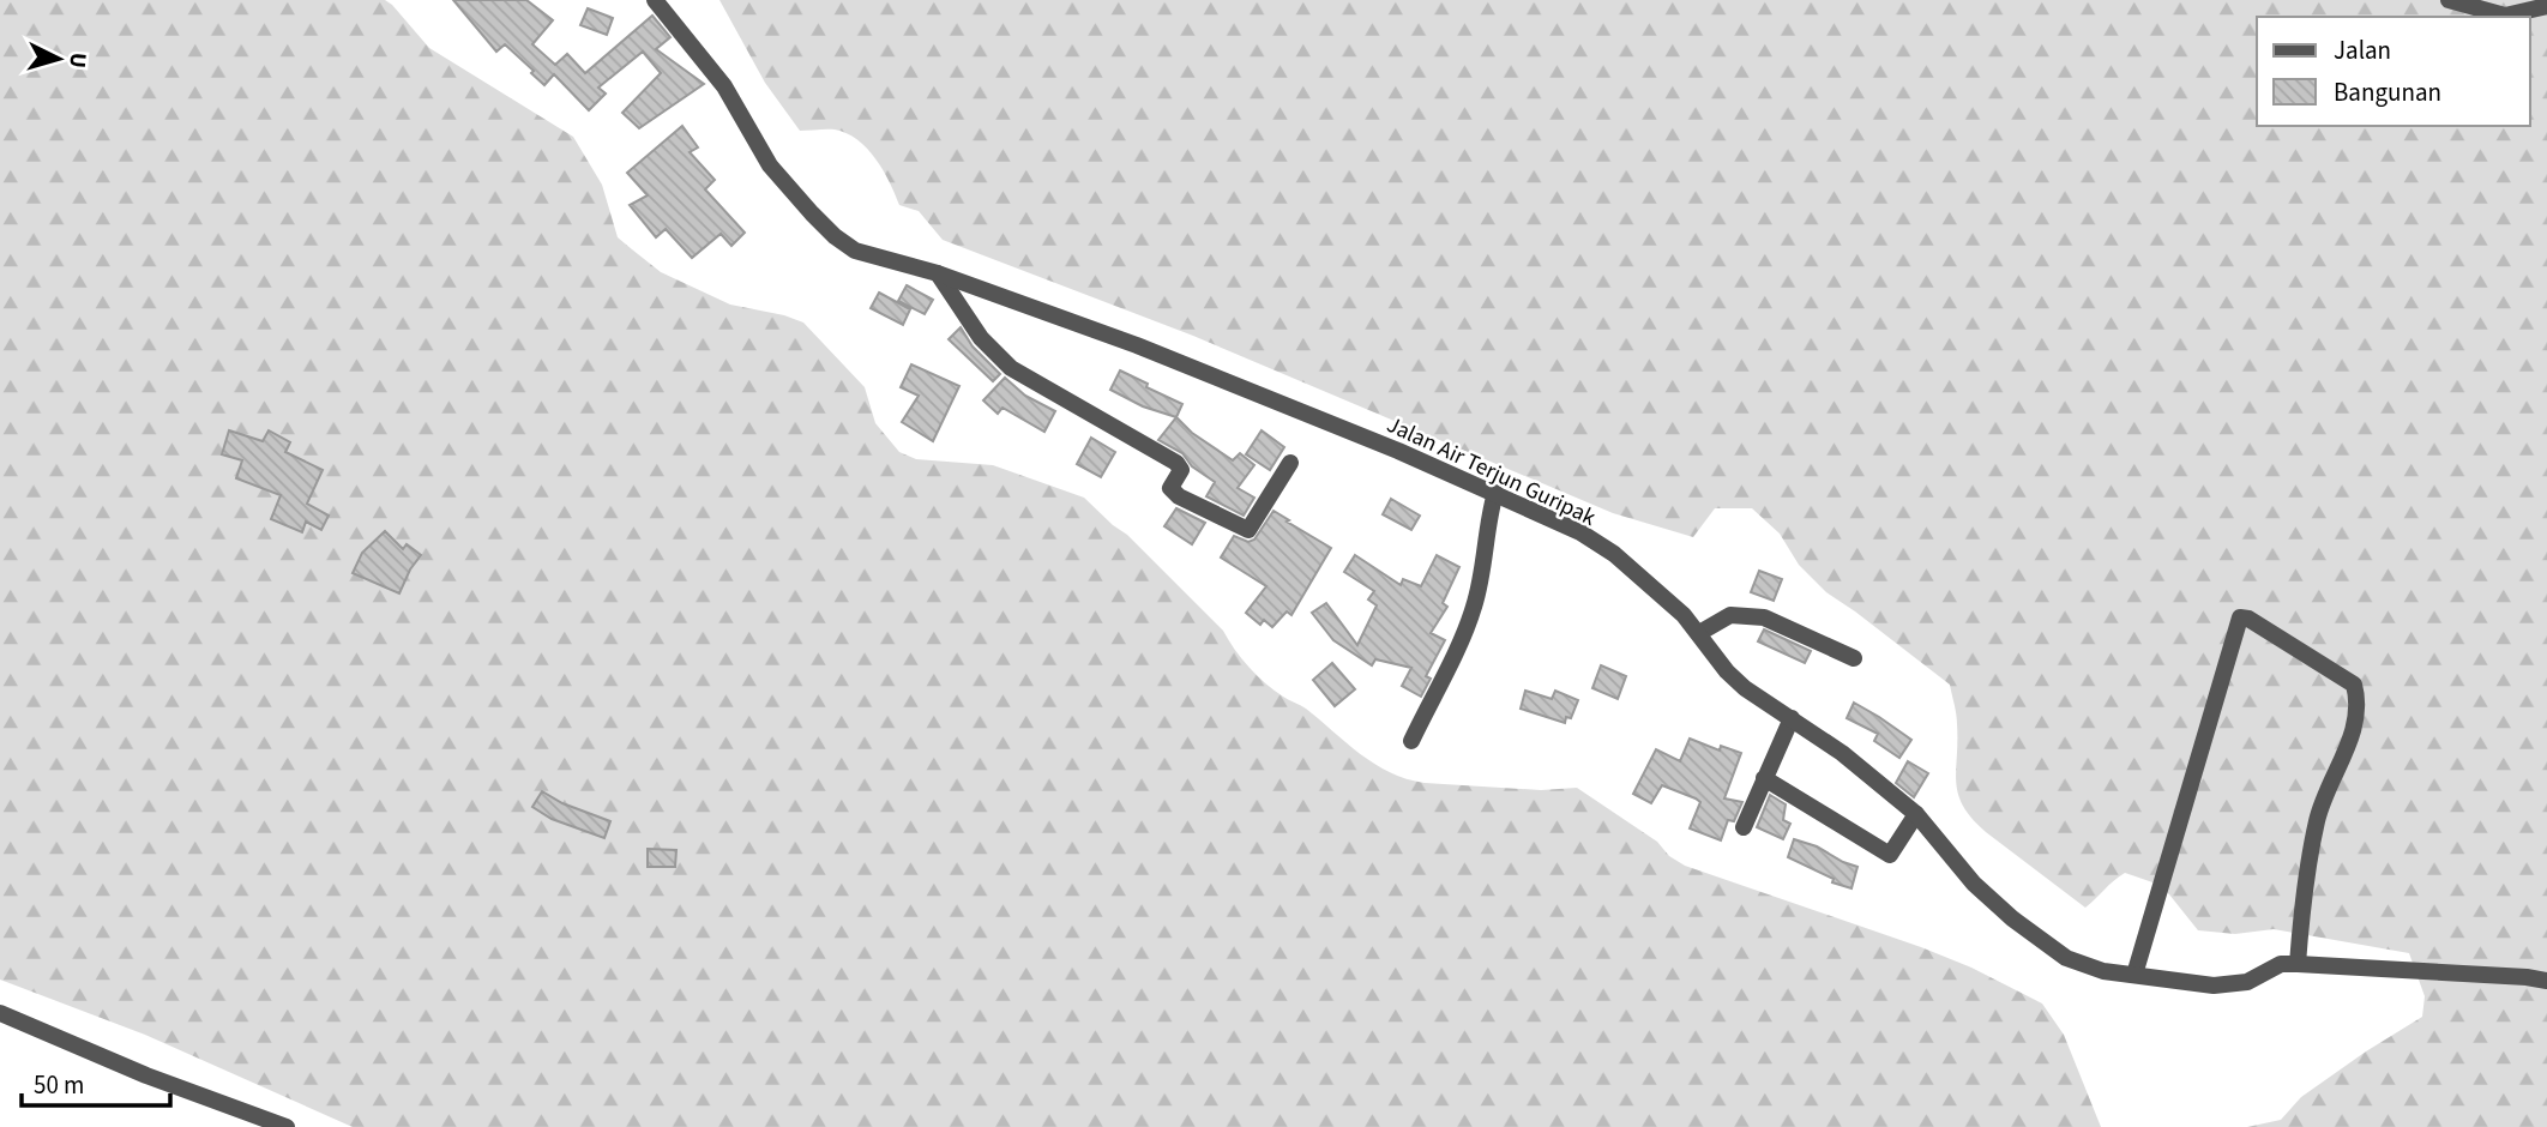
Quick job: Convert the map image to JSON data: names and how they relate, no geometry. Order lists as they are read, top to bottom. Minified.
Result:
{"streets":{"street":["Jalan Air Terjun Guripak"]},"legend":["Jalan","Bangunan"],"scale_bar":"50 m","north":"right"}
